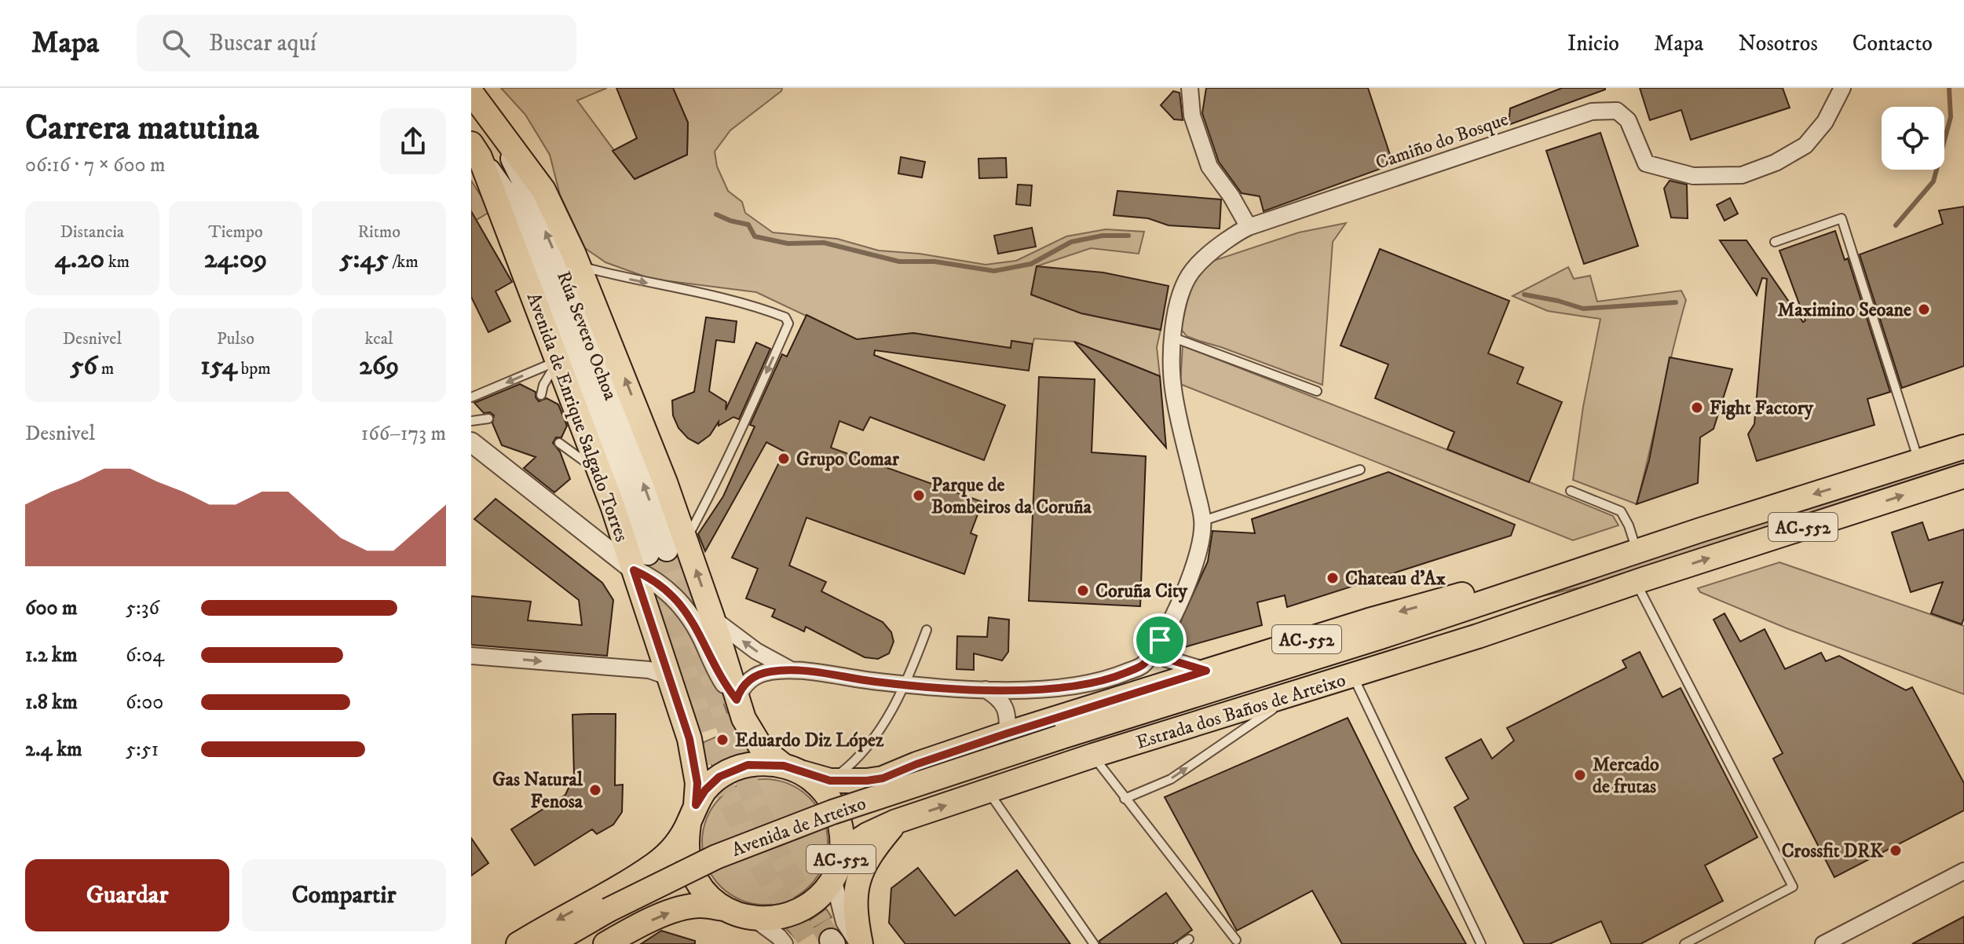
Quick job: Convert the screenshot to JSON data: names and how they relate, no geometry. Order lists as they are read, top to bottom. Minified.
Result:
{"streets":{"main road":["Rúa Severo Ochoa","Avenida de Enrique Salgado Torres","AC-552","Estrada dos Baños de Arteixo","Avenida de Arteixo"],"street":["Camiño do Bosque"]},"crossings":[["Rúa Severo Ochoa","Avenida de Enrique Salgado Torres"],["Avenida de Enrique Salgado Torres","AC-552"],["Avenida de Enrique Salgado Torres","Estrada dos Baños de Arteixo"],["Avenida de Enrique Salgado Torres","Avenida de Arteixo"],["AC-552","Estrada dos Baños de Arteixo"],["AC-552","Avenida de Arteixo"],["Estrada dos Baños de Arteixo","Avenida de Arteixo"]],"places":["Maximino Seoane","Fight Factory","Grupo Comar","Parque de Bombeiros da Coruña","Chateau d'Ax","Coruña City","Eduardo Diz López","Mercado de frutas","Gas Natural Fenosa","Crossfit DRK"],"page":{"header":"Mapa","search":"Buscar aquí","nav":["Inicio","Mapa","Nosotros","Contacto"],"heading":["Carrera matutina","06:16 · 7 × 600 m"],"stats":[["Distancia","4.20 km"],["Tiempo","24:09"],["Ritmo","5:45 /km"],["Desnivel","56 m"],["Pulso","154 bpm"],["kcal","269"]],"chart":["Desnivel","166–173 m"],"list":[{"name":"600 m","note":"5:36"},{"name":"1.2 km","note":"6:04"},{"name":"1.8 km","note":"6:00"},{"name":"2.4 km","note":"5:51"}],"buttons":["Guardar","Compartir"]}}
